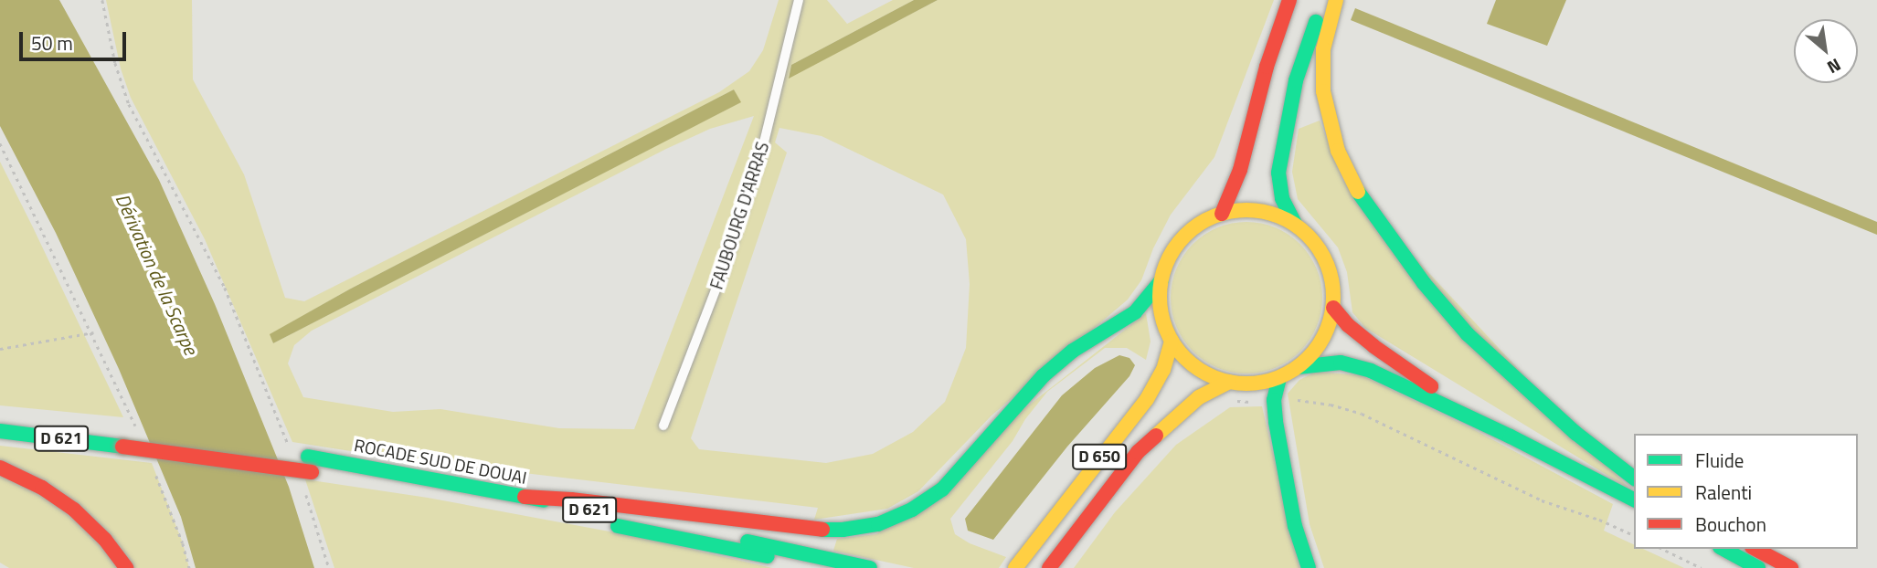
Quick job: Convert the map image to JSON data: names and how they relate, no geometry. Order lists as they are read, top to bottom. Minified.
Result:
{"streets":{"main road":["D 621","D 650","ROCADE SUD DE DOUAI"],"lane":["FAUBOURG D'ARRAS"]},"water":["Dérivation de la Scarpe"],"legend":["Fluide","Ralenti","Bouchon"],"scale_bar":"50 m","north":"bottom right"}
